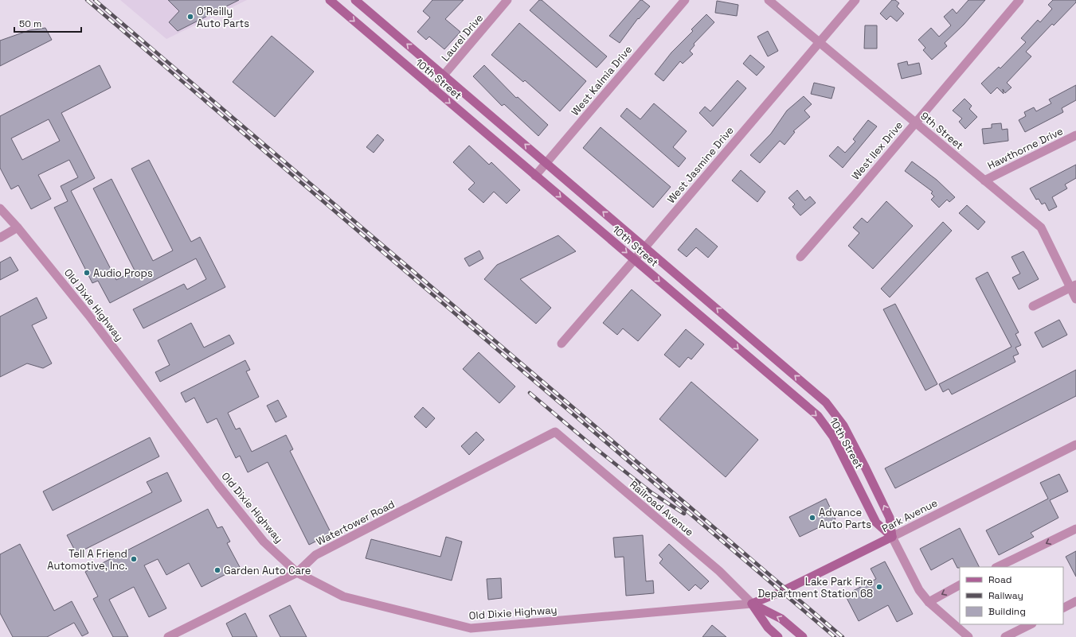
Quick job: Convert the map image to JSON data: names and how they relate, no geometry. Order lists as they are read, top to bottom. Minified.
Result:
{"streets":{"main road":["10th Street","Park Avenue"],"street":["Laurel Drive","West Kalmia Drive","9th Street","Hawthorne Drive","West Ilex Drive","West Jasmine Drive","Old Dixie Highway","Railroad Avenue","Watertower Road"]},"crossings":[["Laurel Drive","10th Street"],["10th Street","West Kalmia Drive"],["10th Street","West Jasmine Drive"],["10th Street","Park Avenue"],["9th Street","Hawthorne Drive"],["9th Street","West Ilex Drive"],["9th Street","West Jasmine Drive"],["Old Dixie Highway","Railroad Avenue"],["Old Dixie Highway","Park Avenue"],["Old Dixie Highway","Watertower Road"],["Railroad Avenue","Park Avenue"],["Railroad Avenue","Watertower Road"]],"places":["O'Reilly Auto Parts","Audio Props","Advance Auto Parts","Tell A Friend Automotive, Inc.","Garden Auto Care","Lake Park Fire Department Station 68"],"legend":["Road","Railway","Building"],"scale_bar":"50 m"}
